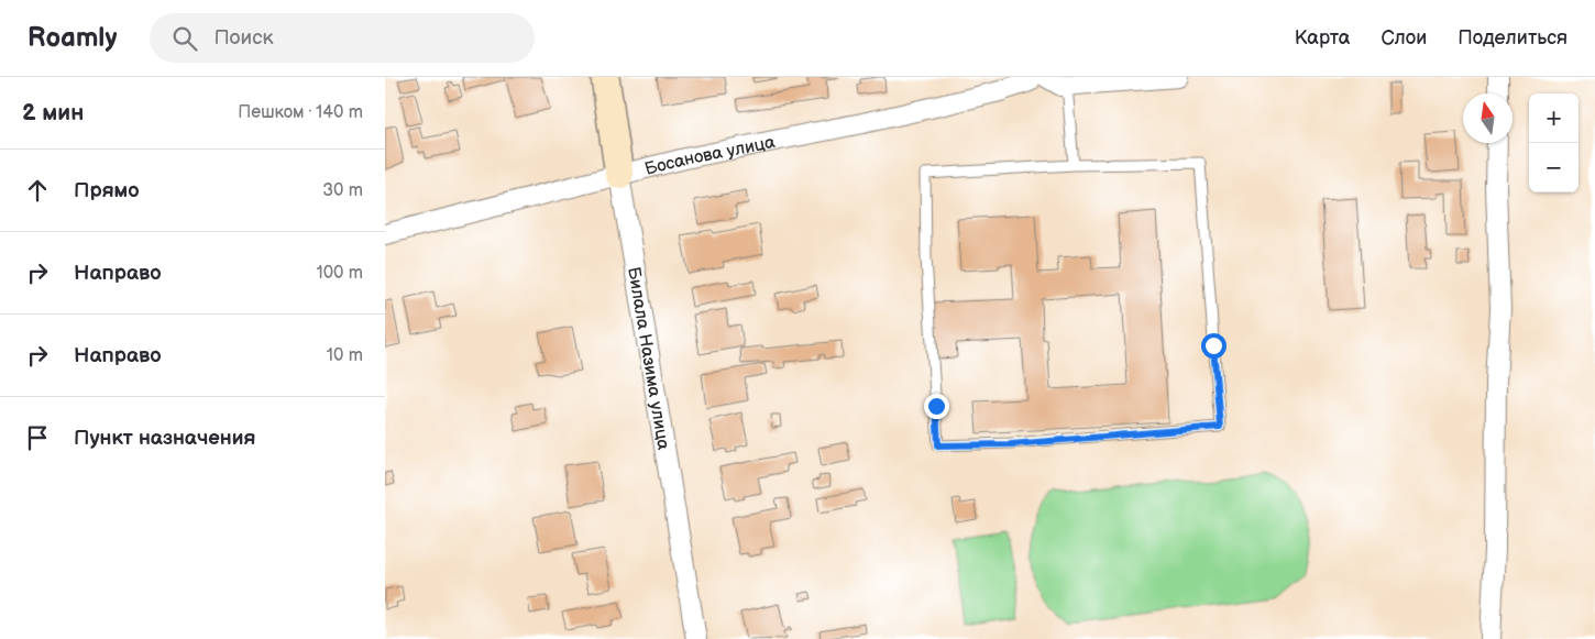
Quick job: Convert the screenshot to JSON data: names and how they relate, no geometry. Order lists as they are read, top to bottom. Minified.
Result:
{"streets":{"street":["Босанова улица","Билала Назима улица"]},"crossings":[["Босанова улица","Билала Назима улица"]],"north":"top","page":{"header":"Roamly","search":"Поиск","nav":["Карта","Слои","Поделиться"],"heading":["2 мин","Пешком · 140 m"],"map_buttons":["+","−"],"list":[["Прямо","30 m"],["Направо","100 m"],["Направо","10 m"],"Пункт назначения"]}}
